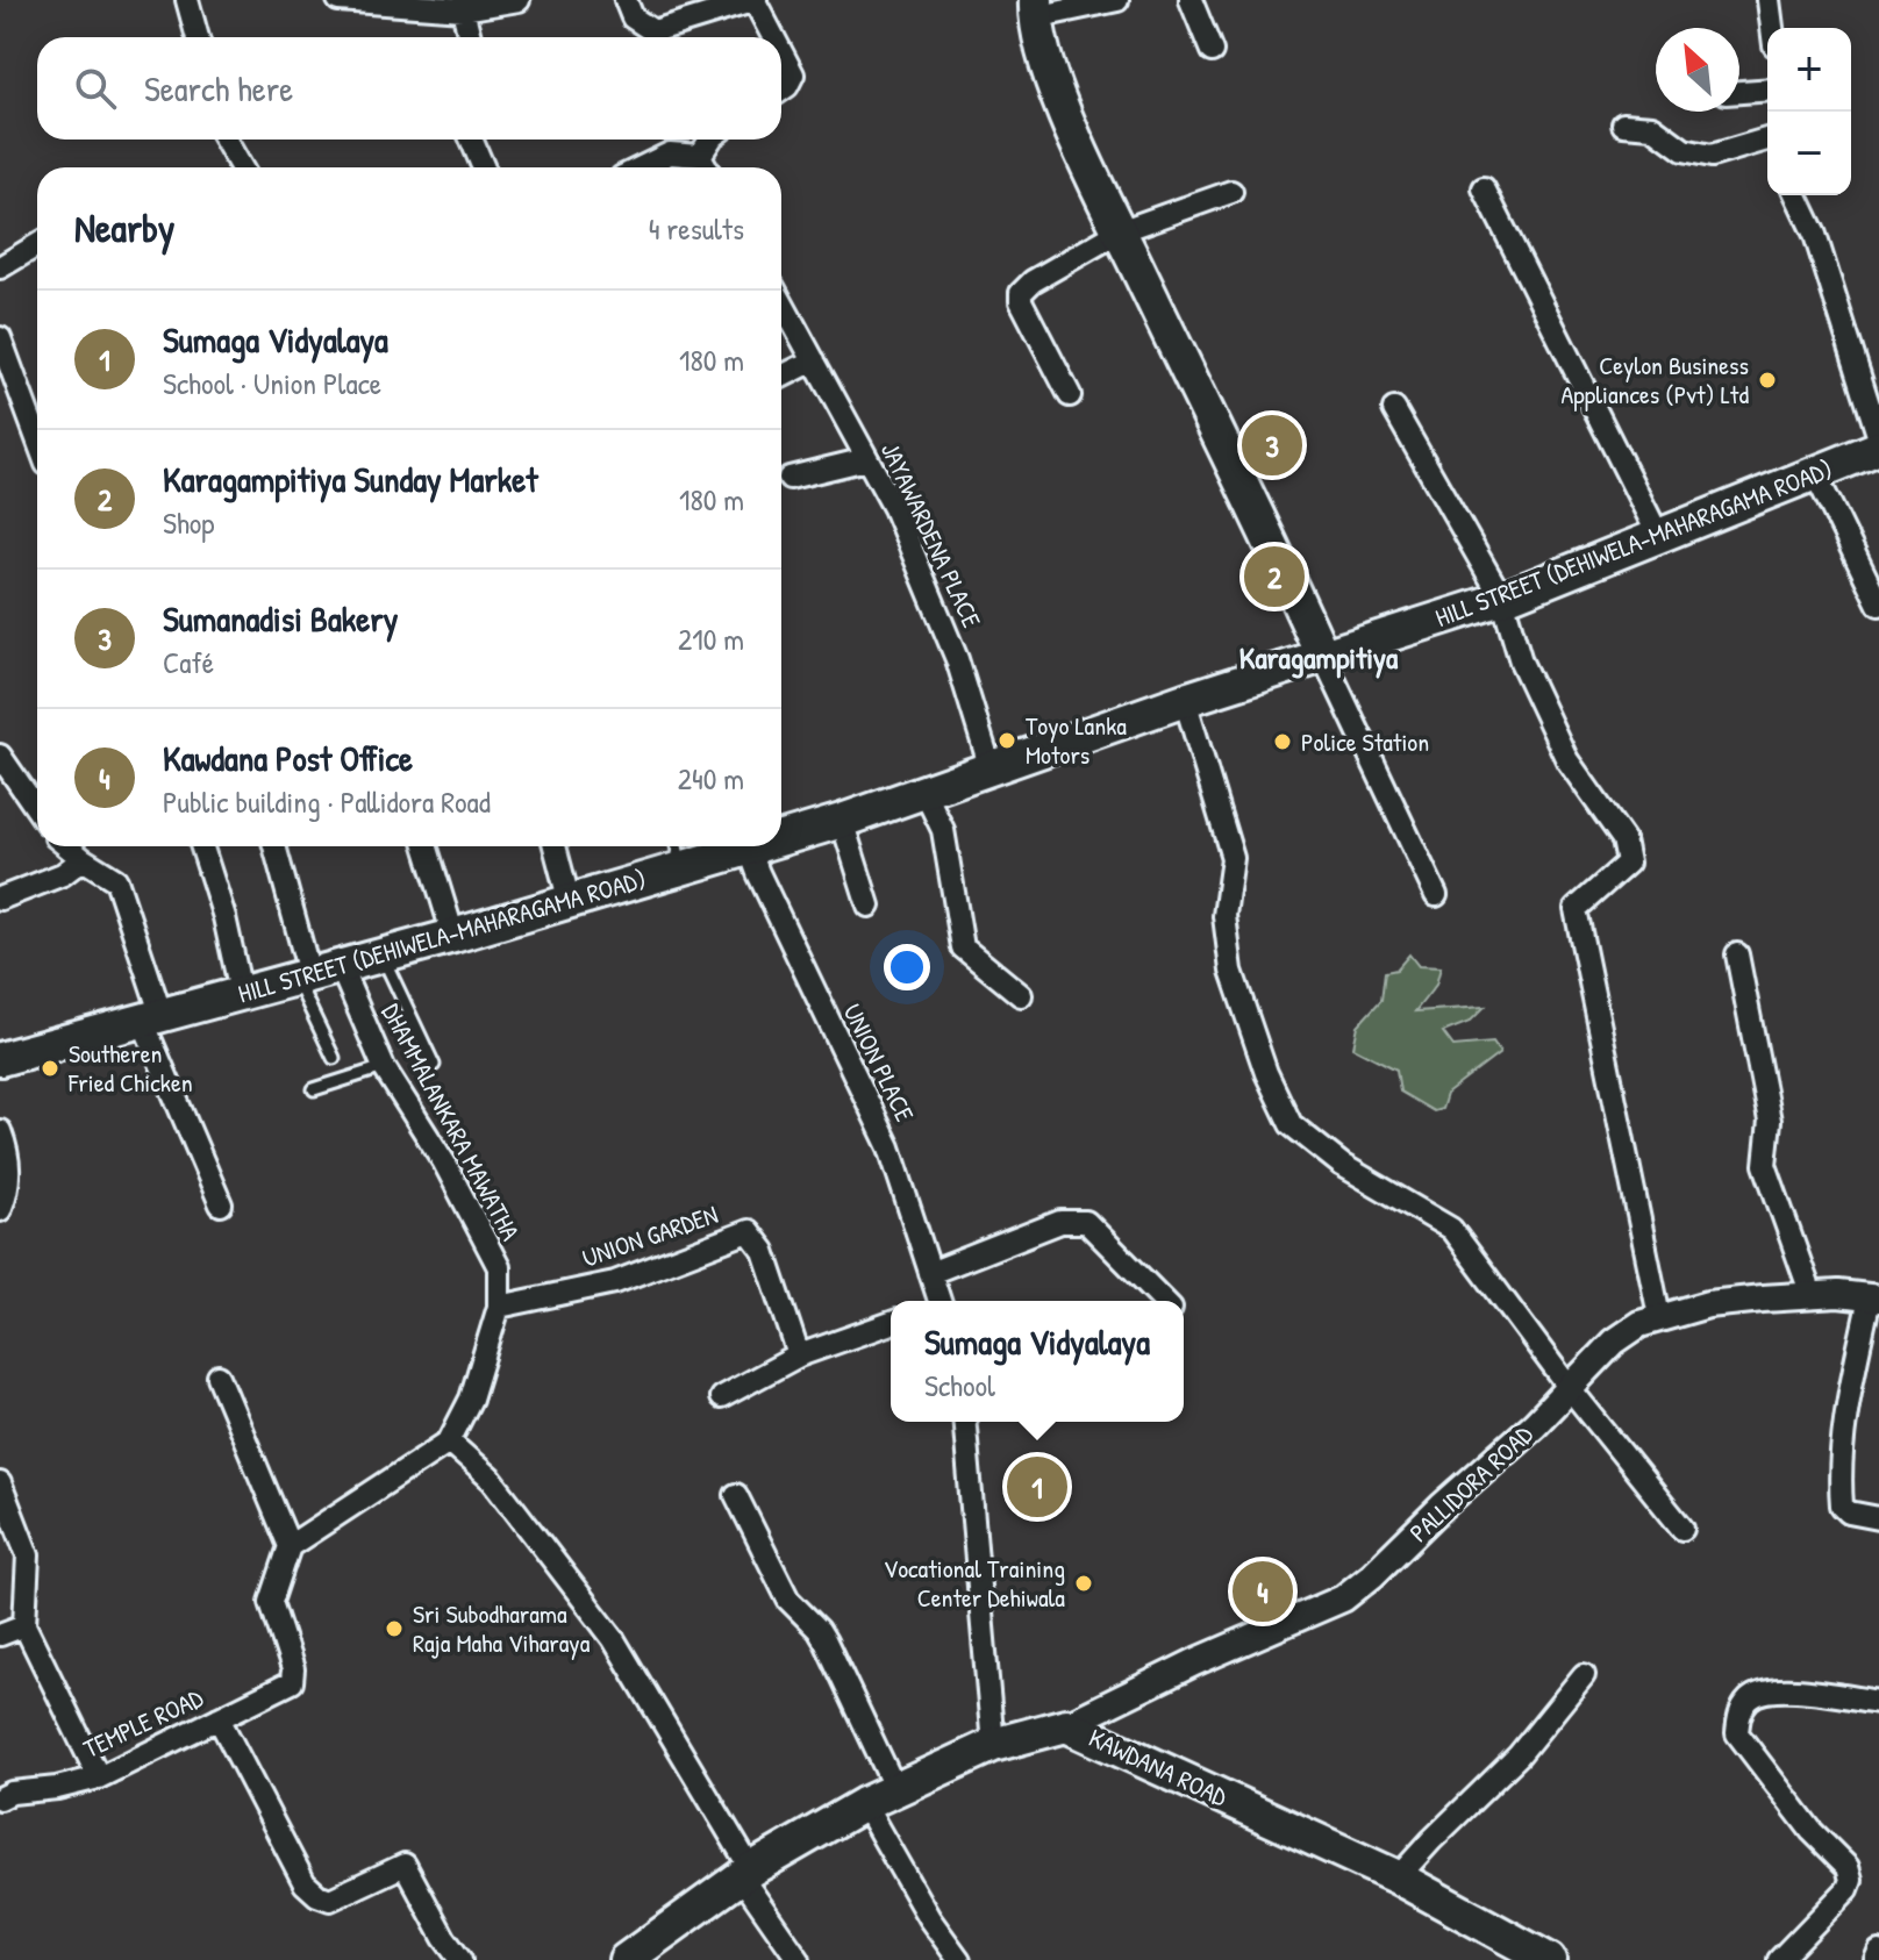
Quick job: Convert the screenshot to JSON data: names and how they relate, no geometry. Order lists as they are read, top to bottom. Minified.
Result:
{"streets":{"main road":["HILL STREET (DEHIWELA-MAHARAGAMA ROAD)","KAWDANA ROAD"],"street":["JAYAWARDENA PLACE","UNION PLACE","DHAMMALANKARA MAWATHA","UNION GARDEN","PALLIDORA ROAD","TEMPLE ROAD"]},"crossings":[["JAYAWARDENA PLACE","HILL STREET (DEHIWELA-MAHARAGAMA ROAD)"],["HILL STREET (DEHIWELA-MAHARAGAMA ROAD)","DHAMMALANKARA MAWATHA"],["DHAMMALANKARA MAWATHA","UNION GARDEN"],["PALLIDORA ROAD","KAWDANA ROAD"]],"districts":["Karagampitiya"],"places":["Ceylon Business Appliances (Pvt) Ltd","Toyo Lanka Motors","Police Station","Southeren Fried Chicken","Vocational Training Center Dehiwala","Sri Subodharama Raja Maha Viharaya"],"north":"top left","page":{"map_buttons":["+","−"],"search":"Search here","heading":["Nearby","4 results"],"list":[{"mark":"1","name":"Sumaga Vidyalaya","note":"School · Union Place","value":"180 m"},{"mark":"2","name":"Karagampitiya Sunday Market","note":"Shop","value":"180 m"},{"mark":"3","name":"Sumanadisi Bakery","note":"Café","value":"210 m"},{"mark":"4","name":"Kawdana Post Office","note":"Public building · Pallidora Road","value":"240 m"}],"pins":["3","2","1","4"],"popup":["Sumaga Vidyalaya","School"]}}
